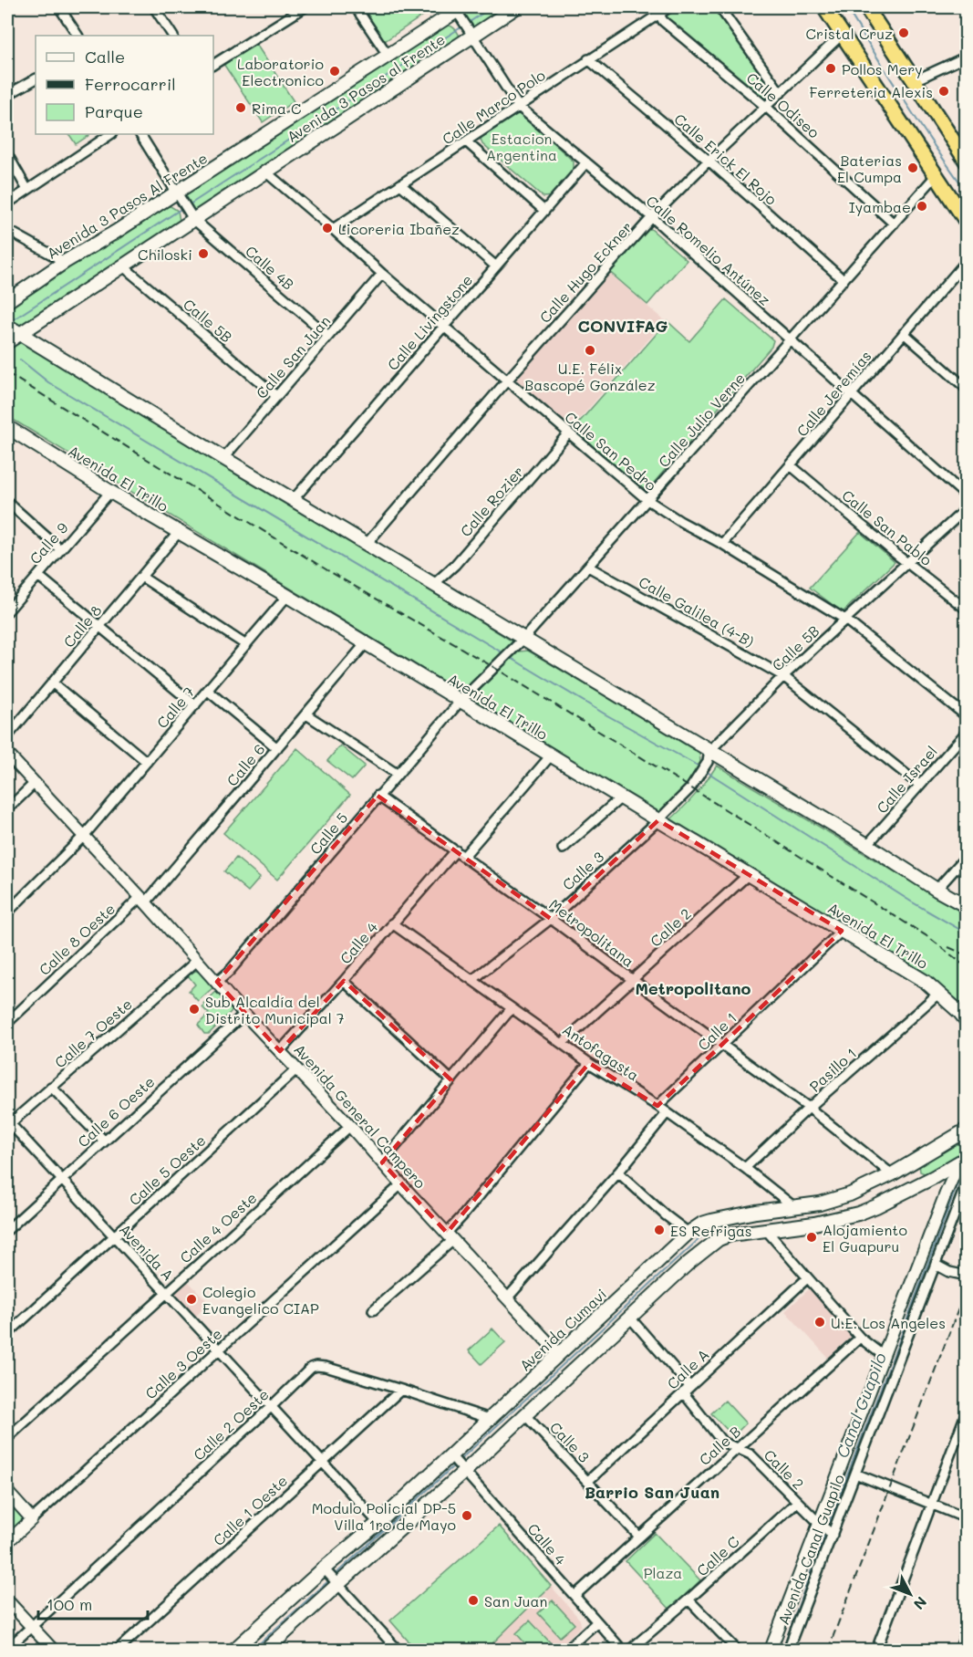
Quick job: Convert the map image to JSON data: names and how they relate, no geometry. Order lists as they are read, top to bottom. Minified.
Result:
{"streets":{"main road":["Avenida 3 Pasos al Frente","Avenida 3 Pasos Al Frente","Avenida El Trillo","Avenida Cumavi"],"street":["Calle Odiseo","Calle Marco Polo","Calle Erick El Rojo","Calle Romelio Antúnez","Calle 4B","Calle Hugo Eckner","Calle 5B","Calle Livingstone","Calle San Juan","Calle Jeremías","Calle Julio Verne","Calle San Pedro","Calle Rozier","Calle San Pablo","Calle 9","Calle Galilea (4-B)","Calle 8","Calle 7","Calle 6","Calle Israel","Calle 5","Calle 3","Calle 2","Metropolitana","Calle 8 Oeste","Calle 4","Calle 1","Calle 7 Oeste","Antofagasta","Pasillo 1","Calle 6 Oeste","Avenida General Campero","Calle 5 Oeste","Calle 4 Oeste","Avenida A","Calle 3 Oeste","Calle A","Calle 2 Oeste","Calle B","Calle 1 Oeste","Avenida Canal Guapilo","Calle C"]},"crossings":[["Avenida 3 Pasos al Frente","Avenida 3 Pasos Al Frente"],["Avenida 3 Pasos al Frente","Calle Romelio Antúnez"],["Calle Odiseo","Calle Marco Polo"],["Calle Odiseo","Calle Hugo Eckner"],["Calle Odiseo","Calle Julio Verne"],["Calle Marco Polo","Calle Erick El Rojo"],["Calle Marco Polo","Calle Romelio Antúnez"],["Calle Marco Polo","Calle San Pedro"],["Calle Erick El Rojo","Calle Hugo Eckner"],["Calle Erick El Rojo","Calle Julio Verne"],["Avenida 3 Pasos Al Frente","Calle Romelio Antúnez"],["Avenida 3 Pasos Al Frente","Calle 4B"],["Avenida 3 Pasos Al Frente","Calle 5B"],["Avenida 3 Pasos Al Frente","Calle San Pedro"],["Calle Romelio Antúnez","Calle Hugo Eckner"],["Calle Romelio Antúnez","Calle Livingstone"],["Calle Romelio Antúnez","Calle Jeremías"],["Calle Romelio Antúnez","Calle Julio Verne"],["Calle 4B","Calle San Juan"],["Calle Hugo Eckner","Calle San Pedro"],["Calle 5B","Calle San Juan"],["Calle 5B","Calle San Pedro"],["Calle 5B","Avenida El Trillo"],["Calle 5B","Calle San Pablo"],["Calle 5B","Calle Galilea (4-B)"],["Calle 5B","Calle 3"],["Calle Livingstone","Calle San Pedro"],["Calle San Juan","Calle San Pedro"],["Calle Jeremías","Calle San Pedro"],["Calle Jeremías","Calle San Pablo"],["Calle Julio Verne","Calle San Pedro"],["Calle Julio Verne","Avenida El Trillo"],["Calle Julio Verne","Calle Galilea (4-B)"],["Calle Julio Verne","Calle 5"],["Calle San Pedro","Calle Rozier"],["Avenida El Trillo","Calle 9"],["Avenida El Trillo","Calle 8"],["Avenida El Trillo","Calle 7"],["Avenida El Trillo","Calle 6"],["Avenida El Trillo","Calle 5"],["Avenida El Trillo","Calle 3"],["Avenida El Trillo","Calle 2"],["Avenida El Trillo","Calle 1"],["Avenida El Trillo","Pasillo 1"],["Calle Galilea (4-B)","Calle Israel"],["Calle 7","Avenida General Campero"],["Calle 6","Calle 8 Oeste"],["Calle 6","Avenida General Campero"],["Calle 5","Metropolitana"],["Calle 5","Avenida General Campero"],["Calle 3","Metropolitana"],["Calle 3","Antofagasta"],["Calle 3","Avenida Cumavi"],["Calle 3","Calle A"],["Calle 3","Calle B"],["Calle 2","Metropolitana"],["Calle 2","Antofagasta"],["Calle 2","Avenida Cumavi"],["Calle 2","Calle A"],["Calle 2","Calle B"],["Calle 2","Avenida Canal Guapilo"],["Calle 2","Calle C"],["Metropolitana","Calle 4"],["Metropolitana","Calle 1"],["Metropolitana","Pasillo 1"],["Metropolitana","Avenida Cumavi"],["Calle 8 Oeste","Avenida General Campero"],["Calle 4","Antofagasta"],["Calle 4","Avenida General Campero"],["Calle 4","Avenida Cumavi"],["Calle 4","Calle B"],["Calle 1","Antofagasta"],["Calle 7 Oeste","Avenida General Campero"],["Calle 7 Oeste","Avenida A"],["Antofagasta","Pasillo 1"],["Antofagasta","Avenida Cumavi"],["Calle 6 Oeste","Avenida General Campero"],["Calle 6 Oeste","Avenida A"],["Avenida General Campero","Calle 5 Oeste"],["Avenida General Campero","Calle 4 Oeste"],["Avenida General Campero","Avenida Cumavi"],["Avenida General Campero","Calle 3 Oeste"],["Calle 5 Oeste","Avenida A"],["Calle 4 Oeste","Avenida A"],["Avenida A","Avenida Cumavi"],["Avenida A","Calle 3 Oeste"],["Avenida A","Calle 2 Oeste"],["Avenida A","Calle 1 Oeste"],["Avenida Cumavi","Calle 2 Oeste"],["Avenida Cumavi","Avenida Canal Guapilo"],["Calle 2 Oeste","Calle 1 Oeste"]],"districts":["CONVIFAG","Metropolitano","Barrio San Juan"],"water":["Canal Guapilo"],"parks":["Estacion Argentina","Plaza"],"places":["Cristal Cruz","Pollos Mery","Laboratorio Electronico","Ferreteria Alexis","Rima C","Baterias El Cumpa","Iyambae","Licoreria Ibañez","Chiloski","U.E. Félix Bascopé González","Sub Alcaldía del Distrito Municipal 7","ES Refrigas","Alojamiento El Guapuru","Colegio Evangelico CIAP","U.E. Los Angeles","Modulo Policial DP-5 Villa 1ro de Mayo","San Juan"],"legend":["Calle","Ferrocarril","Parque"],"scale_bar":"100 m","north":"bottom right"}
